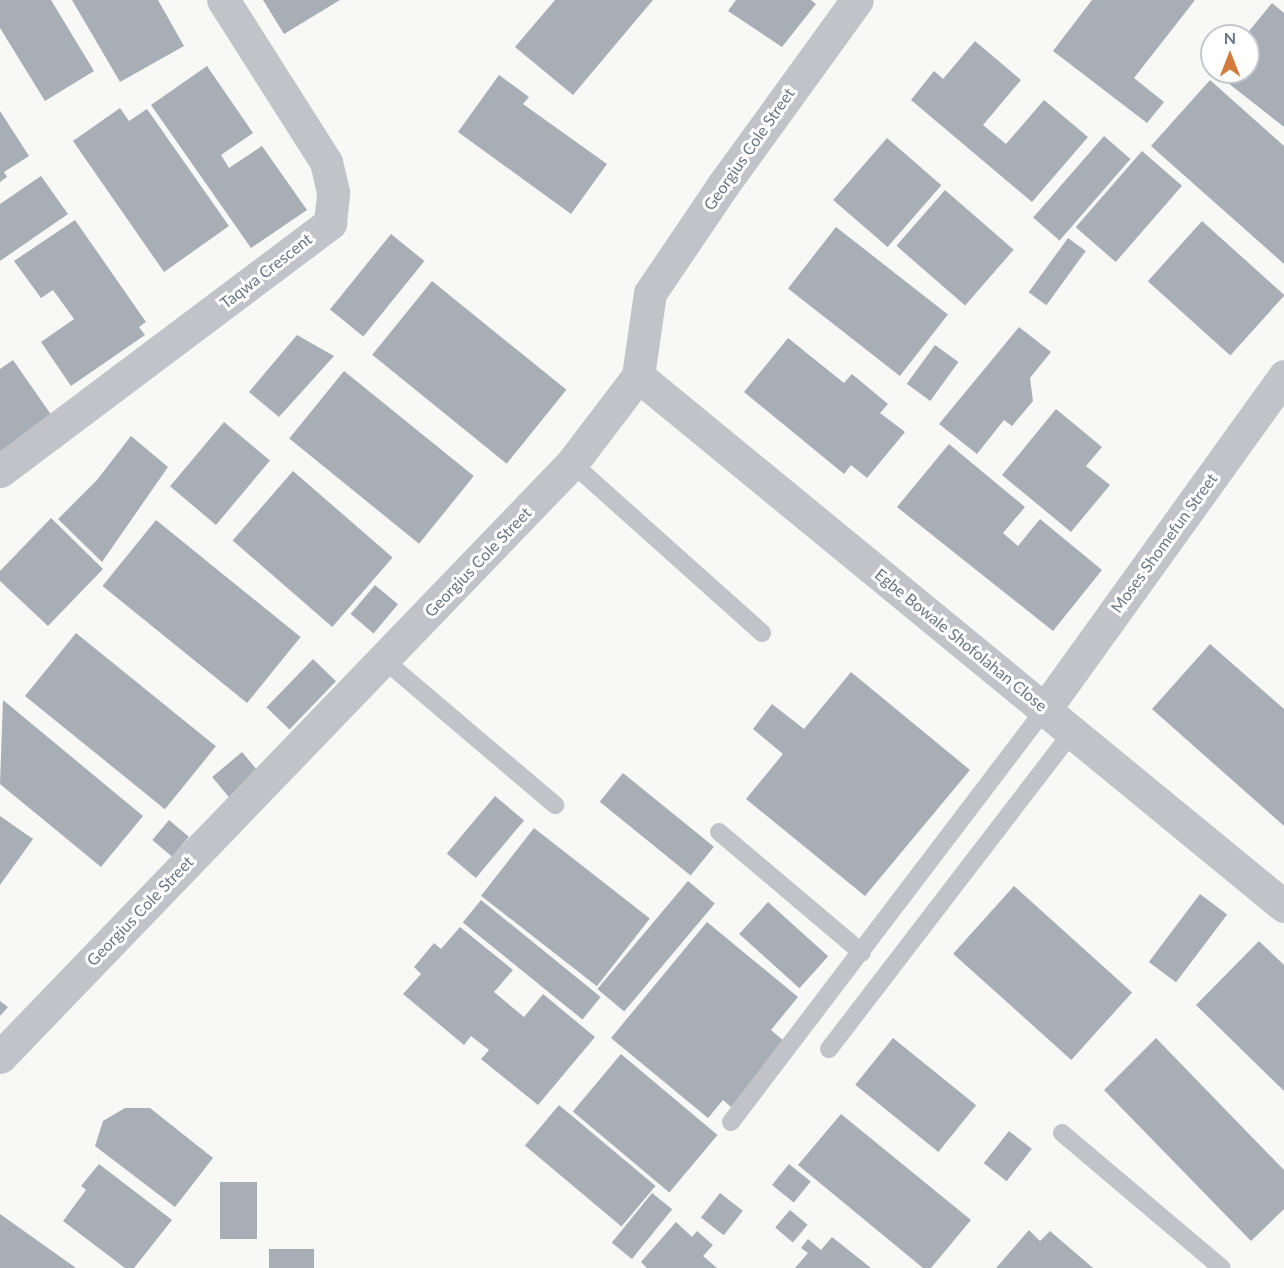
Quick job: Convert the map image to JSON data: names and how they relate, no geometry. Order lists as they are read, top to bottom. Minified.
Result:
{"streets":{"street":["Georgius Cole Street","Taqwa Crescent","Moses Shomefun Street","Egbe Bowale Shofolahan Close"]},"crossings":[["Georgius Cole Street","Egbe Bowale Shofolahan Close"],["Moses Shomefun Street","Egbe Bowale Shofolahan Close"]],"north":"top"}
